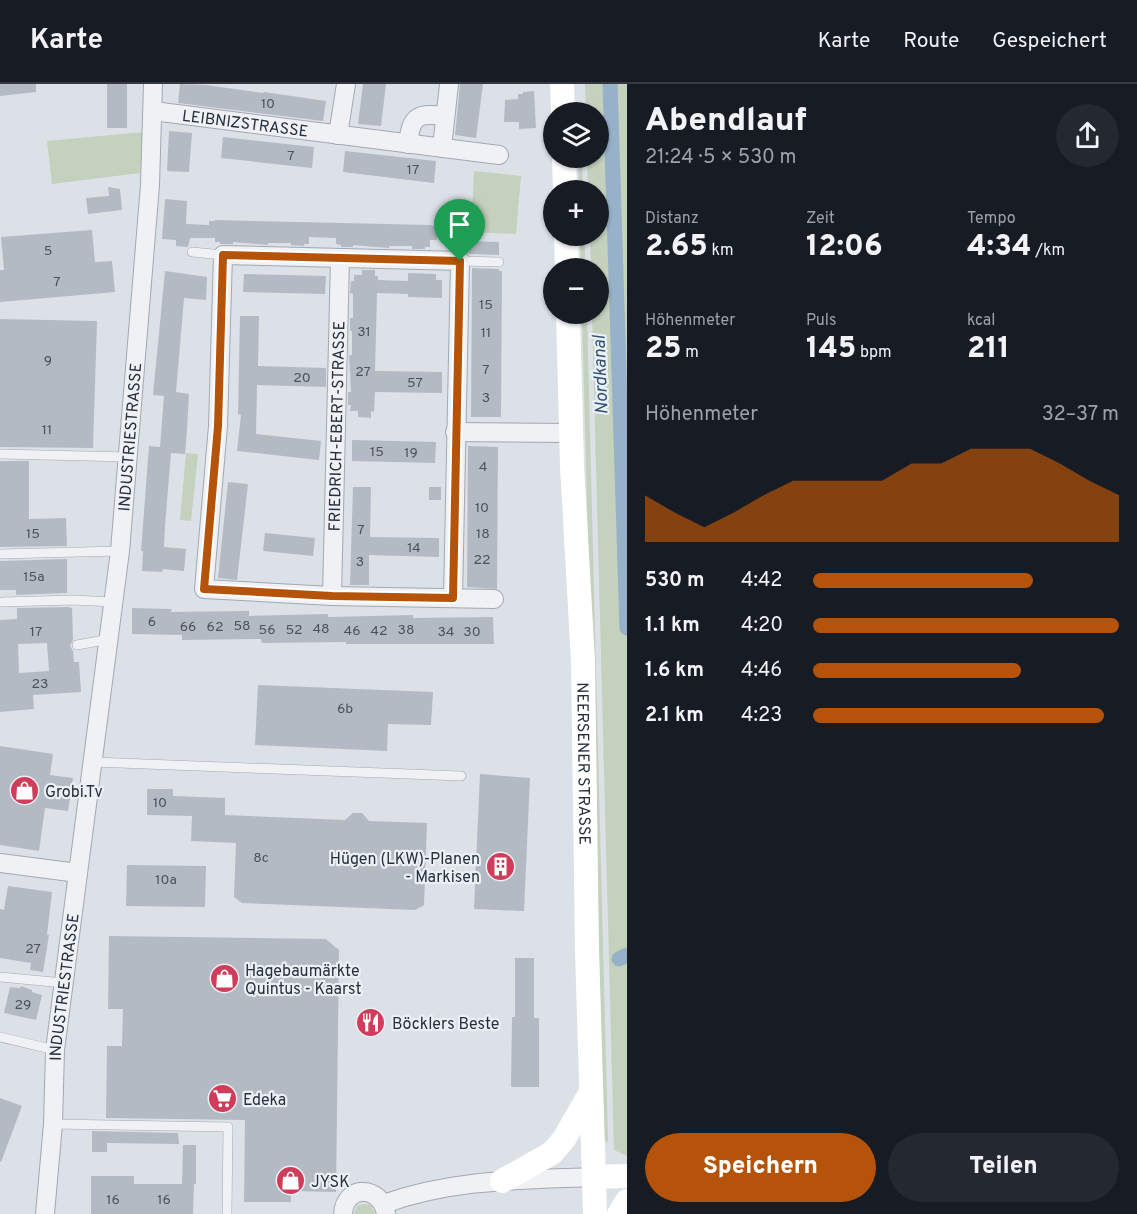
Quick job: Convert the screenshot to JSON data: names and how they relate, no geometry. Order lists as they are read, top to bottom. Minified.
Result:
{"streets":{"main road":["NEERSENER STRASSE"],"street":["LEIBNIZSTRASSE","FRIEDRICH-EBERT-STRASSE","INDUSTRIESTRASSE"]},"crossings":[["LEIBNIZSTRASSE","INDUSTRIESTRASSE"]],"water":["Nordkanal"],"places":{"shop":["Grobi.Tv","Hagebaumärkte Quintus - Kaarst","JYSK"],"building":["Hügen (LKW)-Planen - Markisen"],"restaurant":["Böcklers Beste"],"supermarket":["Edeka"]},"house_numbers":["10","7","17","5","7","15","31","11","9","7","27","20","57","3","11","15","19","4","10","7","15","18","14","22","3","15a","6","58","66","62","48","56","52","38","46","42","17","34","30","23","6b","10","8c","10a","27","29","16","16"],"page":{"header":"Karte","nav":["Karte","Route","Gespeichert"],"heading":["Abendlauf","21:24 · 5 × 530 m"],"map_buttons":["+","−"],"stats":[["Distanz","2.65 km"],["Zeit","12:06"],["Tempo","4:34 /km"],["Höhenmeter","25 m"],["Puls","145 bpm"],["kcal","211"]],"chart":["Höhenmeter","32–37 m"],"list":[{"name":"530 m","note":"4:42"},{"name":"1.1 km","note":"4:20"},{"name":"1.6 km","note":"4:46"},{"name":"2.1 km","note":"4:23"}],"buttons":["Speichern","Teilen"]}}
